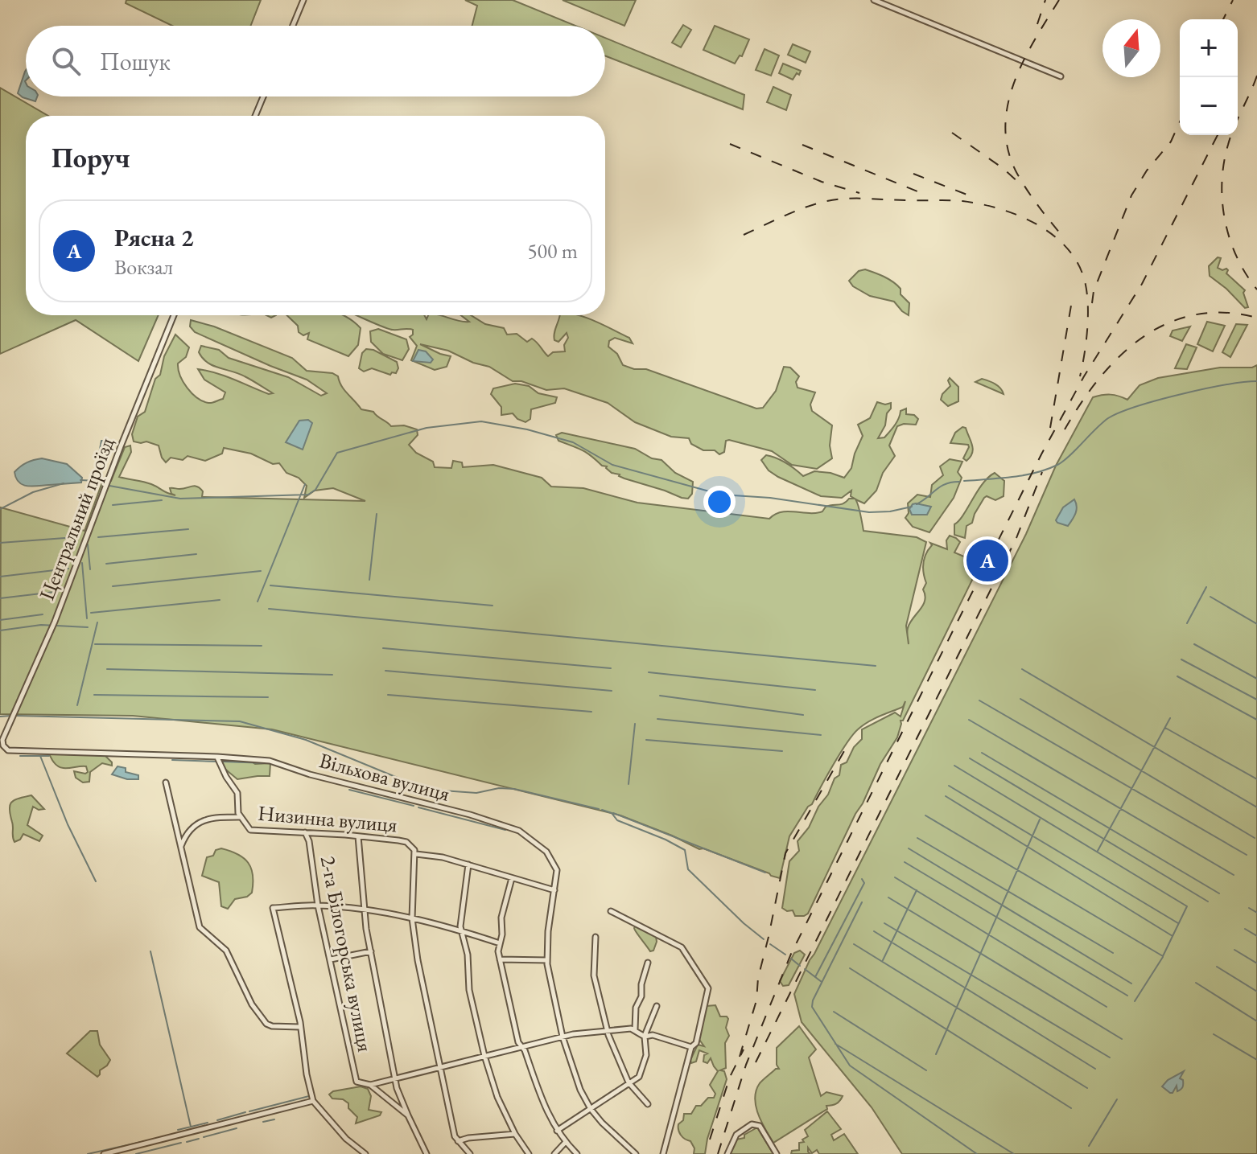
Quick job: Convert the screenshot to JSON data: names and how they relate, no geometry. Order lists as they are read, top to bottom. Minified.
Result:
{"streets":{"street":["Центральний проїзд","Вільхова вулиця","Низинна вулиця","2-га Білогорська вулиця"]},"crossings":[["Центральний проїзд","Вільхова вулиця"],["Вільхова вулиця","Низинна вулиця"],["Низинна вулиця","2-га Білогорська вулиця"]],"north":"top","page":{"map_buttons":["+","−"],"search":"Пошук","heading":"Поруч","list":[{"mark":"A","name":"Рясна 2","note":"Вокзал","value":"500 m"}],"pins":"A"}}
